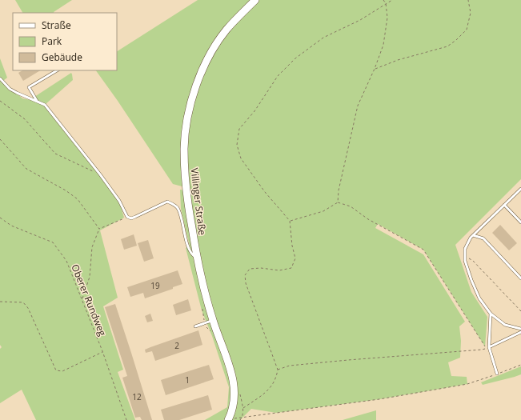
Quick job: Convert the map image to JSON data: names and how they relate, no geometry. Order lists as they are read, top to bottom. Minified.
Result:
{"streets":{"main road":["Villinger Straße"],"path":["Oberer Rundweg"]},"house_numbers":["19","2","1","12"],"legend":["Straße","Park","Gebäude"]}
